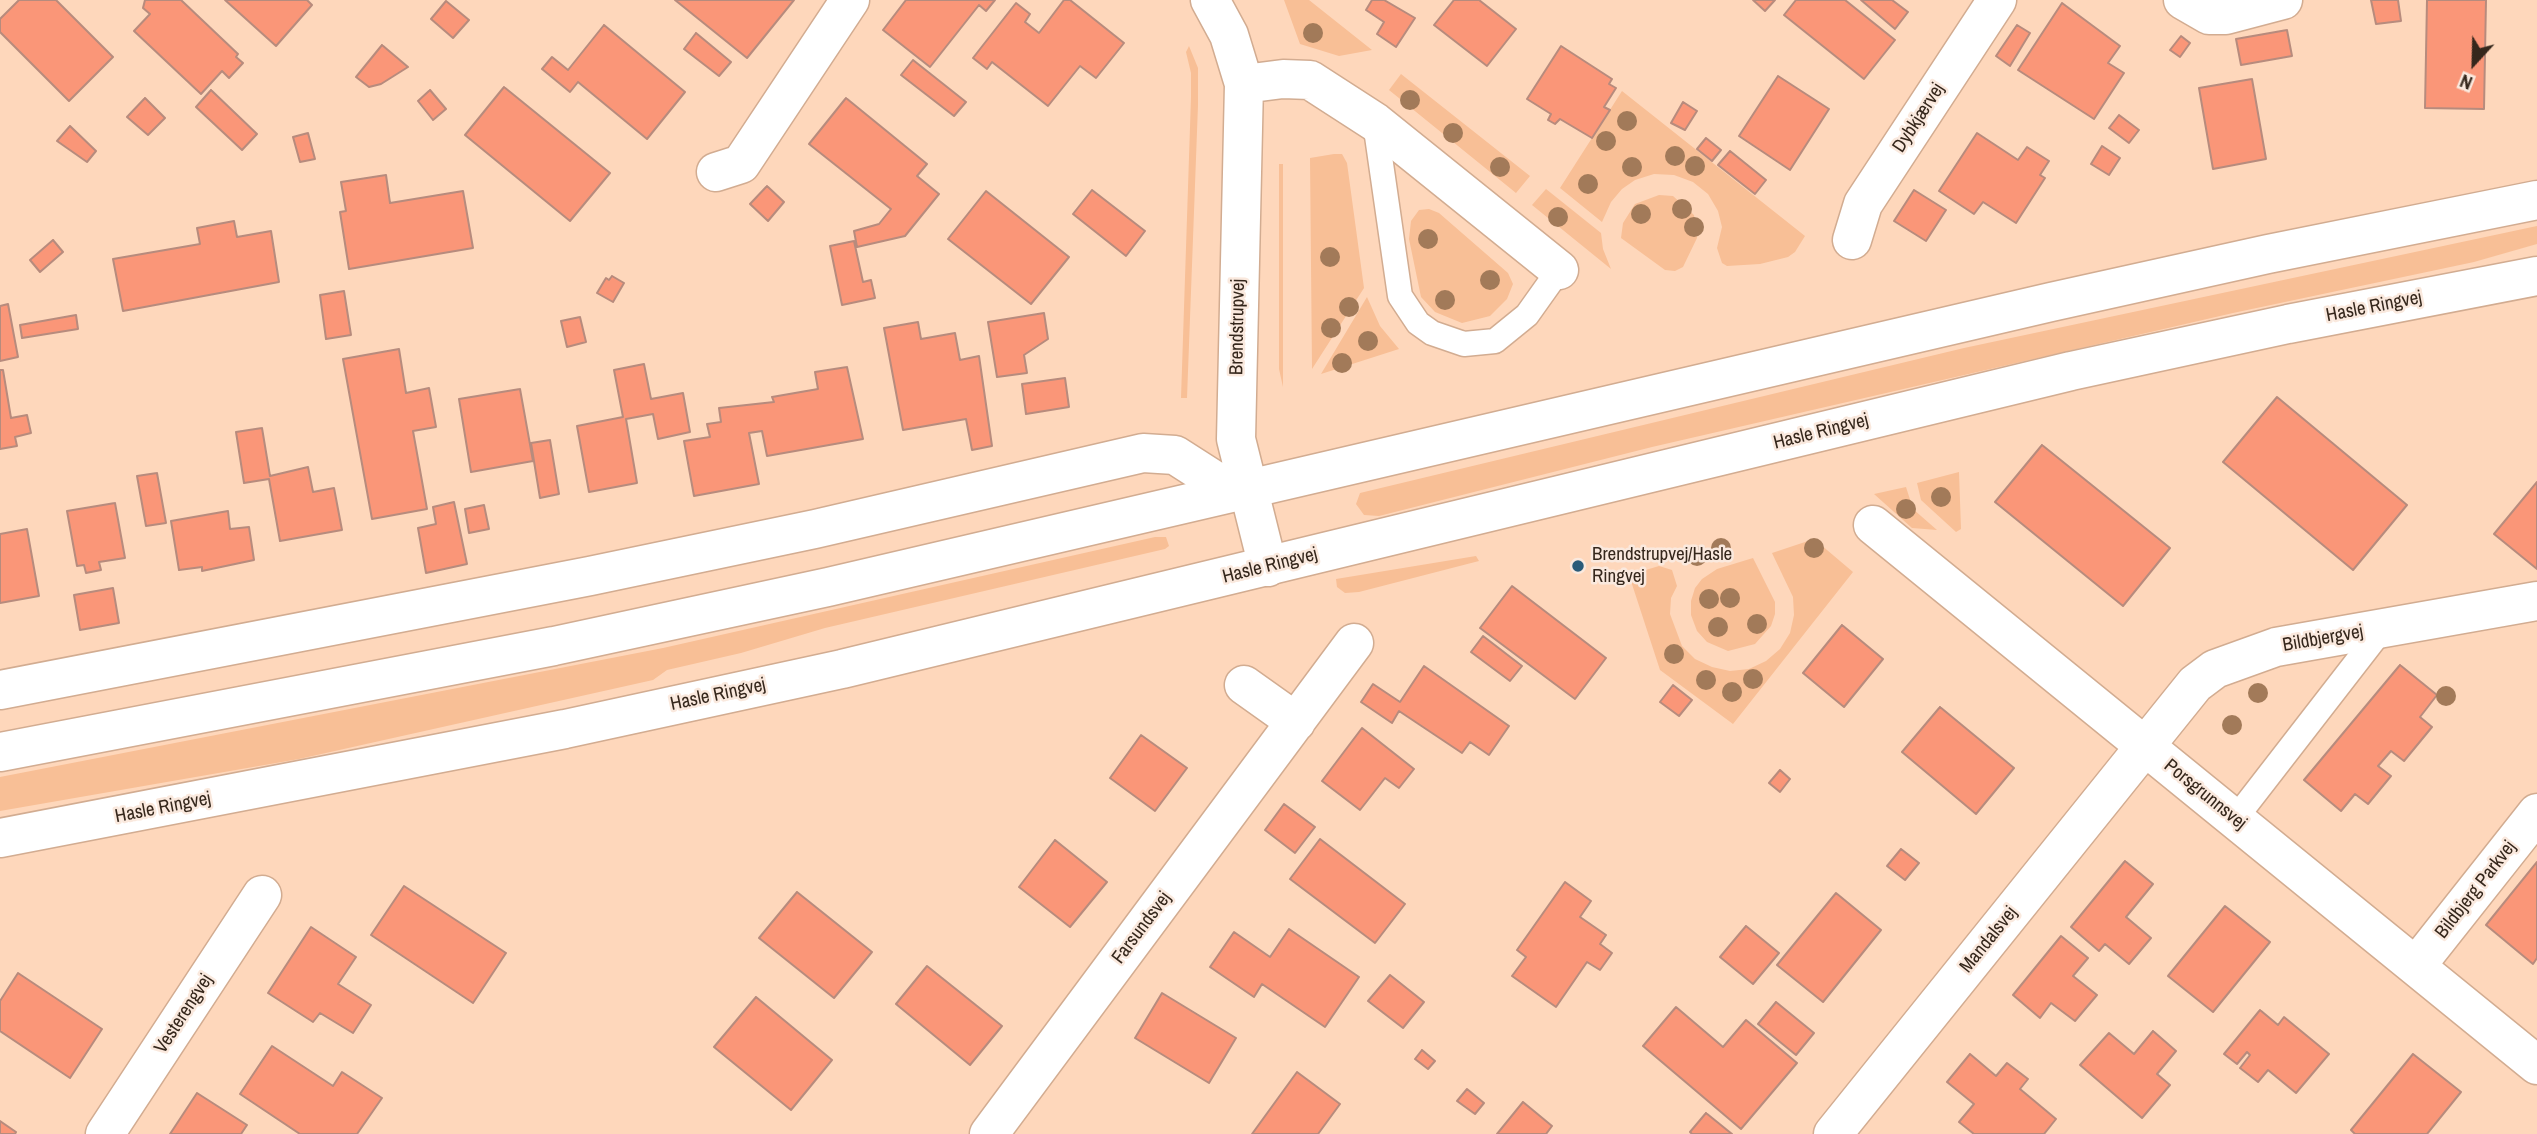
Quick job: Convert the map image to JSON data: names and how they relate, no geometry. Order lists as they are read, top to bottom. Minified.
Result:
{"streets":{"street":["Dybkjærvej","Hasle Ringvej","Brendstrupvej","Bildbjergvej","Porsgrunnsvej","Bildbjerg Parkvej","Farsundsvej","Mandalsvej","Vesterengvej"]},"crossings":[["Hasle Ringvej","Brendstrupvej"],["Bildbjergvej","Porsgrunnsvej"],["Bildbjergvej","Mandalsvej"],["Porsgrunnsvej","Bildbjerg Parkvej"],["Porsgrunnsvej","Mandalsvej"]],"places":["Brendstrupvej/Hasle Ringvej"],"north":"bottom"}
